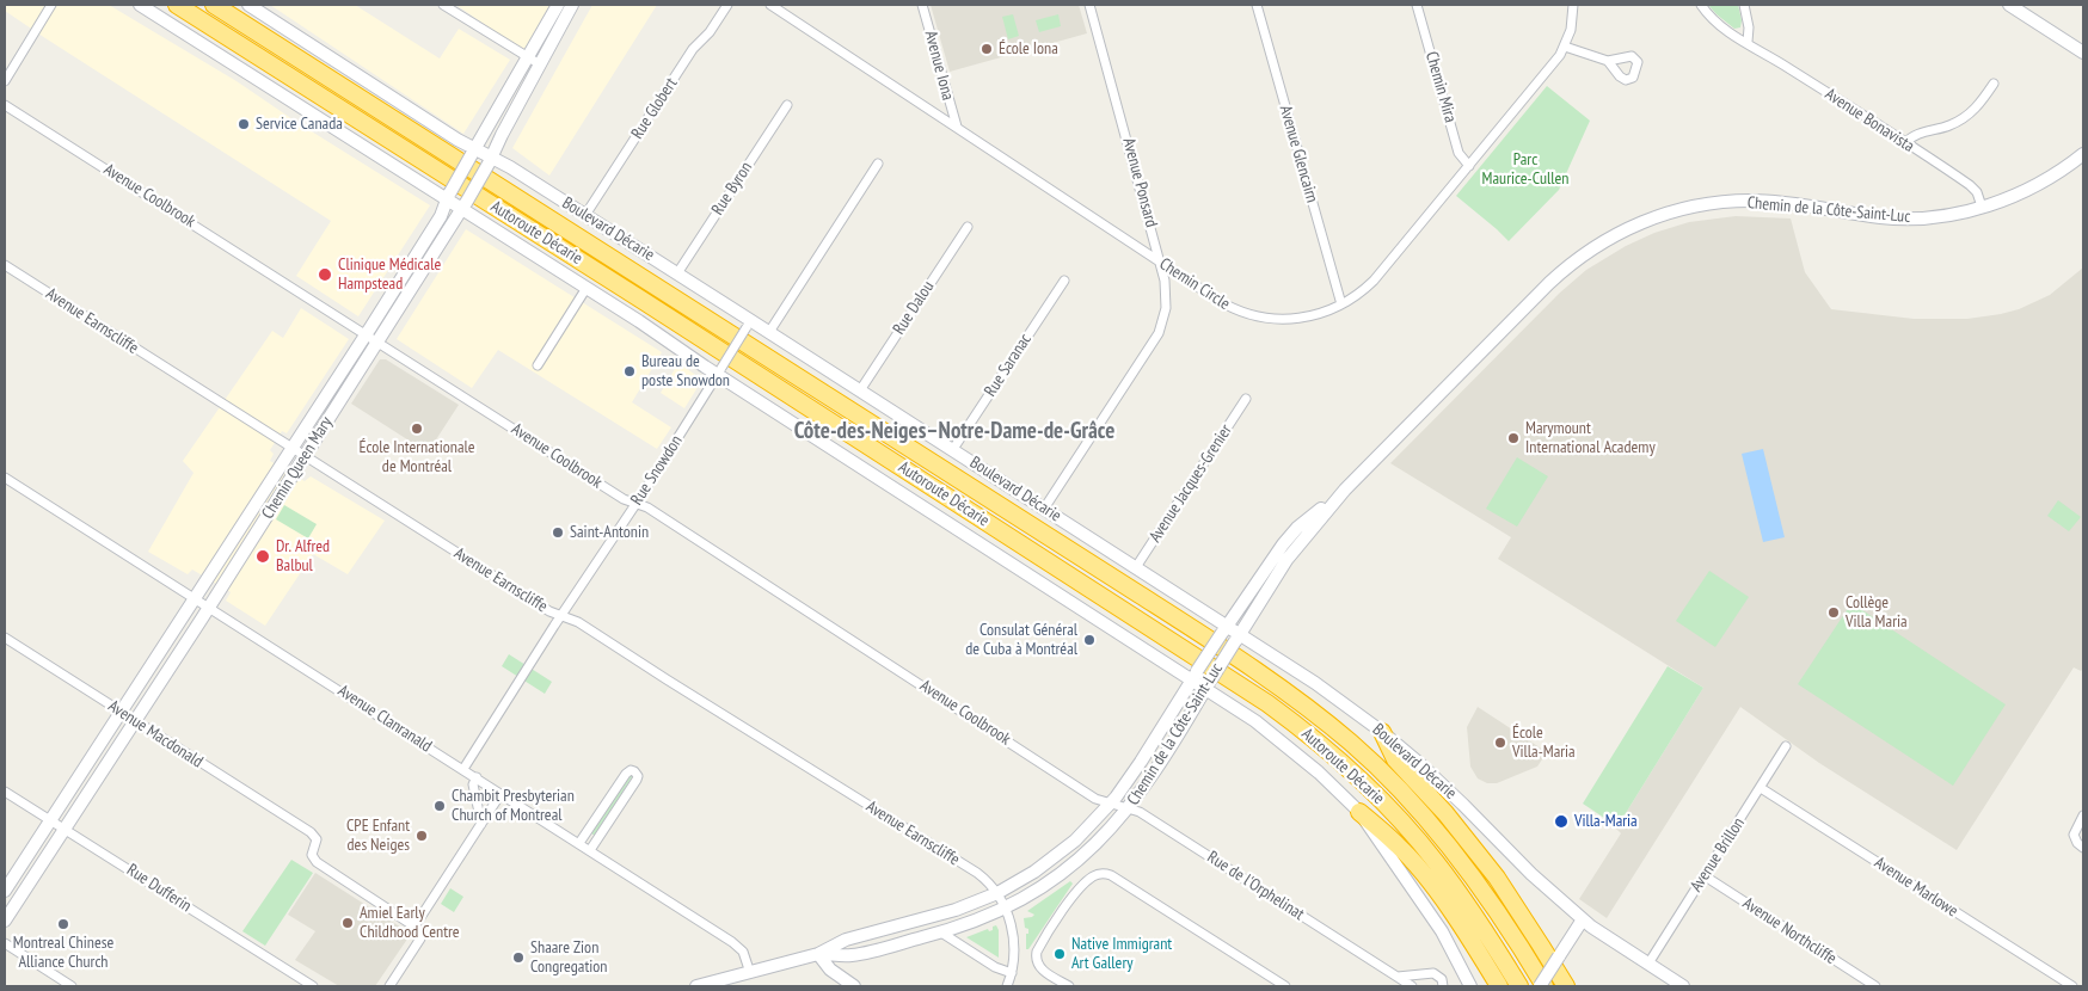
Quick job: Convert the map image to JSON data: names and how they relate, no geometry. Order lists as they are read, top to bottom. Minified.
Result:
{"streets":{"highway":["Autoroute Décarie"],"main road":["Chemin de la Côte-Saint-Luc","Boulevard Décarie","Chemin Queen Mary"],"street":["Avenue Iona","Chemin Mira","Rue Globert","Avenue Bonavista","Avenue Glencairn","Avenue Ponsard","Rue Byron","Avenue Coolbrook","Chemin Circle","Rue Dalou","Avenue Earnscliffe","Rue Saranac","Rue Snowdon","Avenue Jacques-Grenier","Avenue Clanranald","Avenue Macdonald","Avenue Brillon","Rue de l'Orphelinat","Avenue Marlowe","Rue Dufferin","Avenue Northcliffe"]},"crossings":[["Avenue Iona","Chemin Circle"],["Chemin Mira","Chemin Circle"],["Rue Globert","Boulevard Décarie"],["Avenue Bonavista","Chemin de la Côte-Saint-Luc"],["Avenue Glencairn","Chemin Circle"],["Avenue Ponsard","Boulevard Décarie"],["Avenue Ponsard","Chemin Circle"],["Rue Byron","Boulevard Décarie"],["Avenue Coolbrook","Chemin de la Côte-Saint-Luc"],["Avenue Coolbrook","Chemin Queen Mary"],["Avenue Coolbrook","Rue Snowdon"],["Avenue Coolbrook","Rue de l'Orphelinat"],["Chemin de la Côte-Saint-Luc","Boulevard Décarie"],["Chemin de la Côte-Saint-Luc","Avenue Earnscliffe"],["Chemin de la Côte-Saint-Luc","Avenue Clanranald"],["Chemin de la Côte-Saint-Luc","Rue de l'Orphelinat"],["Boulevard Décarie","Rue Dalou"],["Boulevard Décarie","Rue Saranac"],["Boulevard Décarie","Chemin Queen Mary"],["Boulevard Décarie","Rue Snowdon"],["Boulevard Décarie","Avenue Jacques-Grenier"],["Boulevard Décarie","Avenue Brillon"],["Avenue Earnscliffe","Chemin Queen Mary"],["Avenue Earnscliffe","Rue Snowdon"],["Chemin Queen Mary","Avenue Clanranald"],["Chemin Queen Mary","Avenue Macdonald"],["Chemin Queen Mary","Rue Dufferin"],["Rue Snowdon","Avenue Clanranald"],["Avenue Brillon","Avenue Marlowe"],["Avenue Brillon","Avenue Northcliffe"]],"districts":["Côte-des-Neiges–Notre-Dame-de-Grâce"],"parks":["Parc Maurice-Cullen"],"places":["École Iona","Service Canada","Clinique Médicale Hampstead","Bureau de poste Snowdon","École Internationale de Montréal","Marymount International Academy","Saint-Antonin","Dr. Alfred Balbul","Collège Villa Maria","Consulat Général de Cuba à Montréal","École Villa-Maria","Chambit Presbyterian Church of Montreal","Villa-Maria","CPE Enfant des Neiges","Amiel Early Childhood Centre","Montreal Chinese Alliance Church","Native Immigrant Art Gallery","Shaare Zion Congregation"]}
